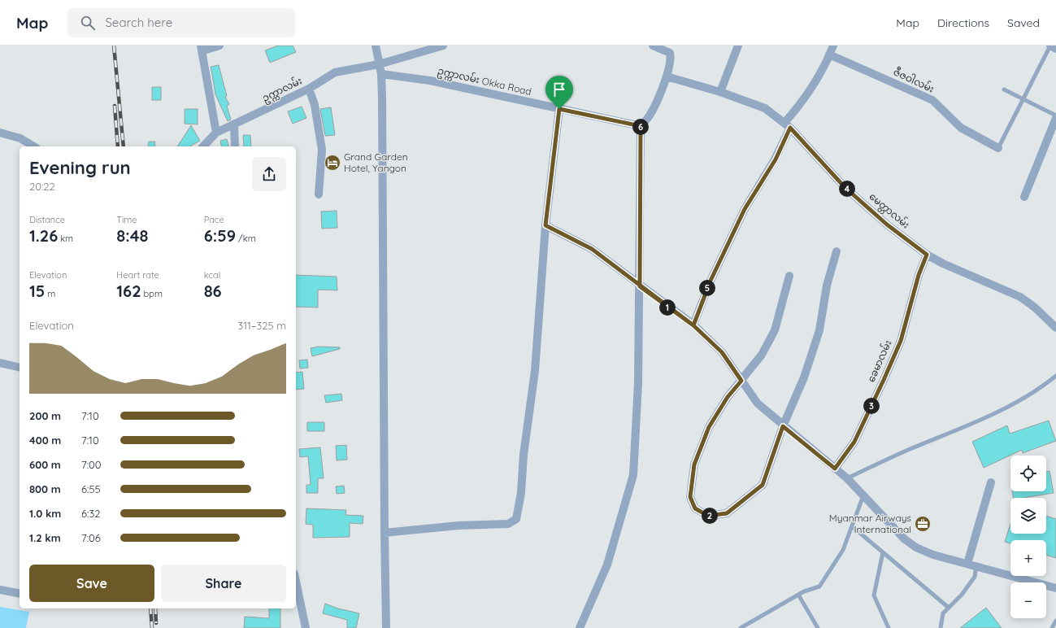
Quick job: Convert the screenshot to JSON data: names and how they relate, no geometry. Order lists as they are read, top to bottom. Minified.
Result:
{"streets":{"street":["ဇီဇဝါလမ်း","ဥက္ကာလမ်း Okka Road","ဥက္ကာလမ်း","မေတ္တာလမ်း","ခေမာလမ်း"]},"crossings":[["မေတ္တာလမ်း","ခေမာလမ်း"]],"places":{"hotel":["Grand Garden Hotel, Yangon"],"office":["Myanmar Airways International"]},"page":{"header":"Map","search":"Search here","nav":["Map","Directions","Saved"],"pins":["6","4","5","1","3","2"],"heading":["Evening run","20:22"],"stats":[["Distance","1.26 km"],["Time","8:48"],["Pace","6:59 /km"],["Elevation","15 m"],["Heart rate","162 bpm"],["kcal","86"]],"chart":["Elevation","311–325 m"],"list":[{"name":"200 m","note":"7:10"},{"name":"400 m","note":"7:10"},{"name":"600 m","note":"7:00"},{"name":"800 m","note":"6:55"},{"name":"1.0 km","note":"6:32"},{"name":"1.2 km","note":"7:06"}],"map_buttons":["+","−"],"buttons":["Save","Share"]}}
